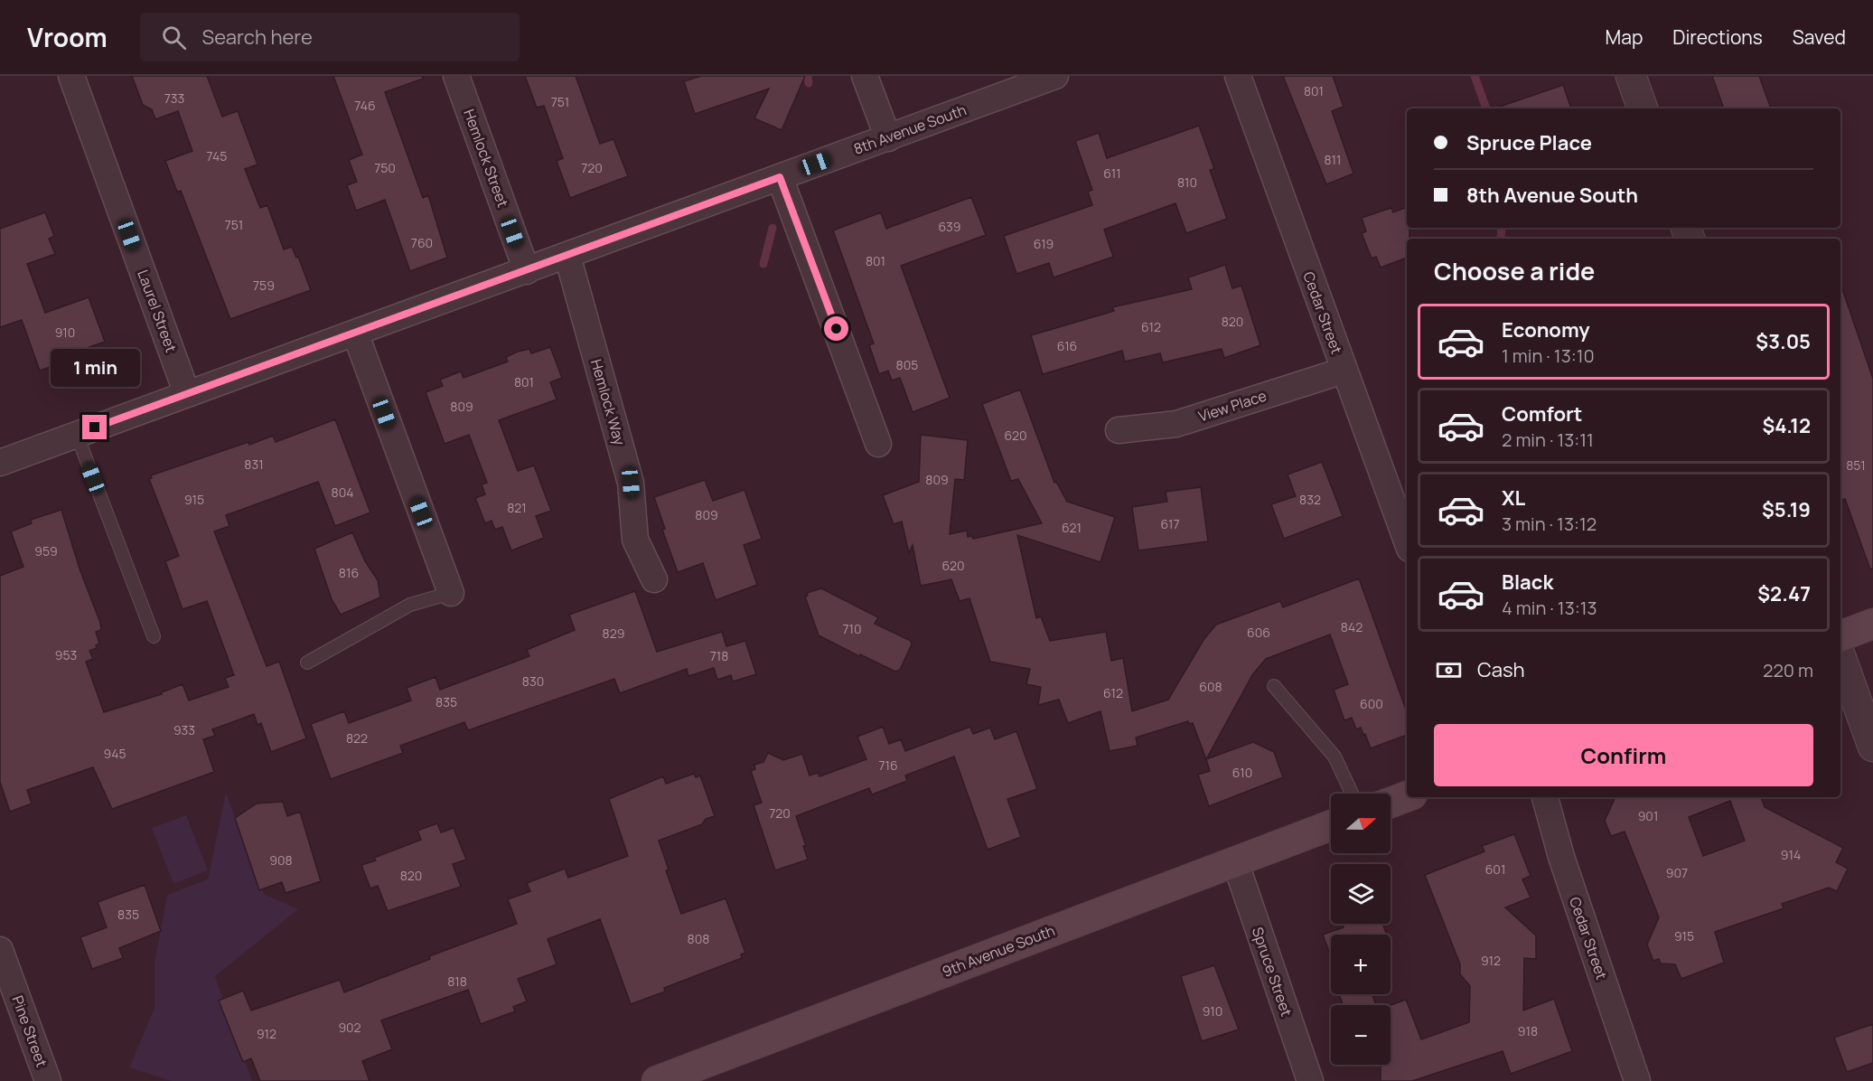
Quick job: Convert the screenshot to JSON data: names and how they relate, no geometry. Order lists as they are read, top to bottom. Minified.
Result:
{"streets":{"main road":["9th Avenue South"],"street":["8th Avenue South","Hemlock Street","Laurel Street","Cedar Street","Hemlock Way","View Place","Spruce Street","Pine Street"]},"crossings":[["8th Avenue South","Hemlock Street"],["8th Avenue South","Laurel Street"],["8th Avenue South","Hemlock Way"],["Cedar Street","View Place"],["9th Avenue South","Spruce Street"]],"house_numbers":["801","733","751","746","745","811","750","720","611","810","751","639","760","619","801","759","820","612","910","616","805","801","809","620","831","851","809","804","915","832","821","809","617","621","959","620","816","842","710","606","829","953","718","830","608","612","835","600","933","822","945","716","610","720","901","914","908","601","907","820","835","915","808","912","818","910","902","918","912"],"north":"right","page":{"header":"Vroom","search":"Search here","nav":["Map","Directions","Saved"],"banner":["Spruce Place","8th Avenue South"],"heading":"Choose a ride","list":[{"name":"Economy","note":"1 min · 13:10","value":"$3.05"},{"name":"Comfort","note":"2 min · 13:11","value":"$4.12"},{"name":"XL","note":"3 min · 13:12","value":"$5.19"},{"name":"Black","note":"4 min · 13:13","value":"$2.47"}],"bubble":"1 min","pay":["Cash","220 m"],"buttons":"Confirm","map_buttons":["+","−"]}}
